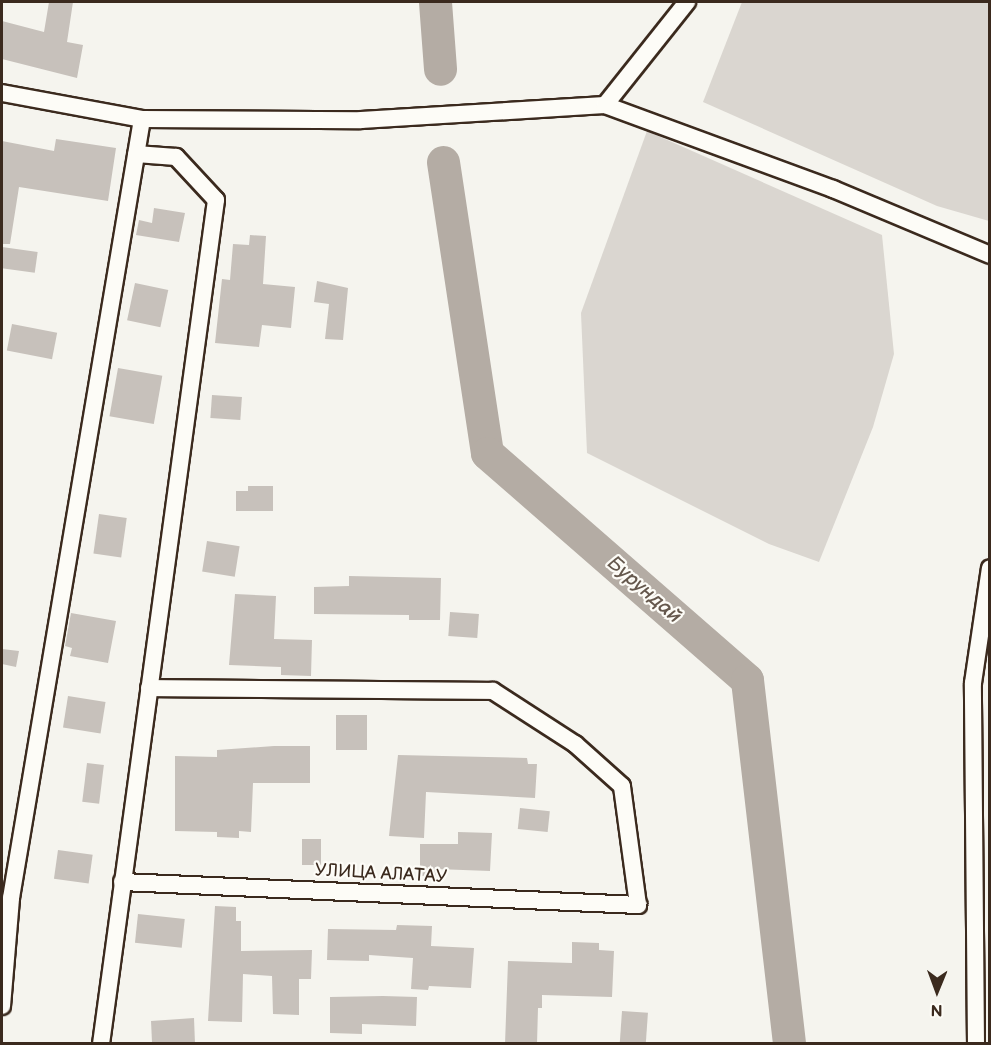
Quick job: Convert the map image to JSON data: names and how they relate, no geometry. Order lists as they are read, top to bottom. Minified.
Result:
{"streets":{"street":["УЛИЦА АЛАТАУ"]},"water":["Бурундай"],"north":"bottom"}
